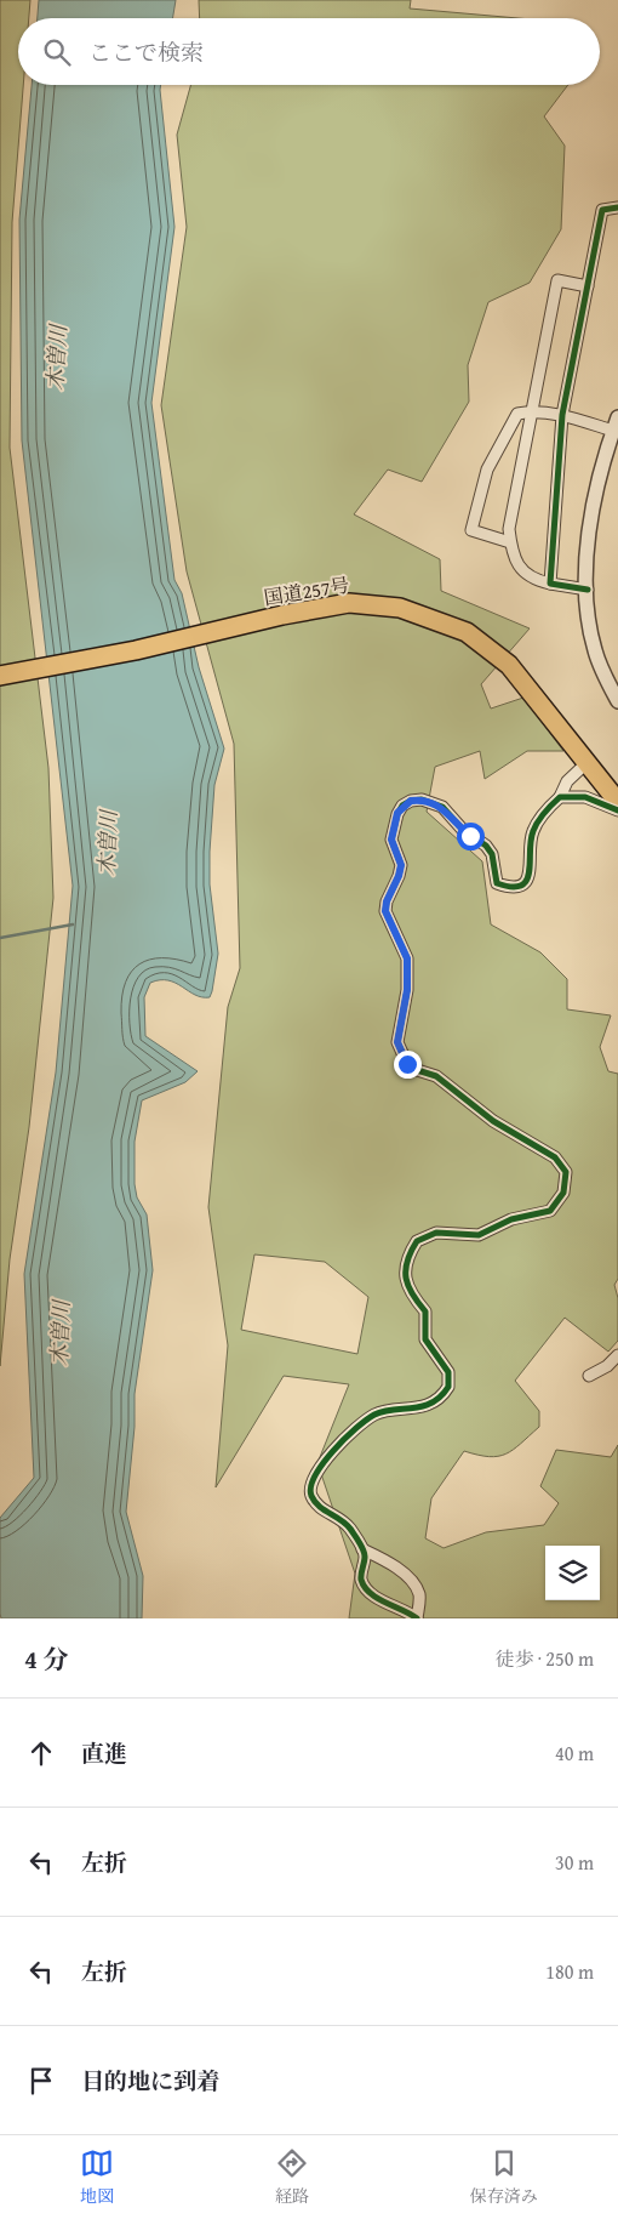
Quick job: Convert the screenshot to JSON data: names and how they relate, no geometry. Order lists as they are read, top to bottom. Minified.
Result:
{"streets":{"highway":["国道257号"]},"water":["木曽川"],"page":{"search":"ここで検索","heading":["4 分","徒歩 · 250 m"],"list":[["直進","40 m"],["左折","30 m"],["左折","180 m"],"目的地に到着"],"nav":["地図","経路","保存済み"]}}
